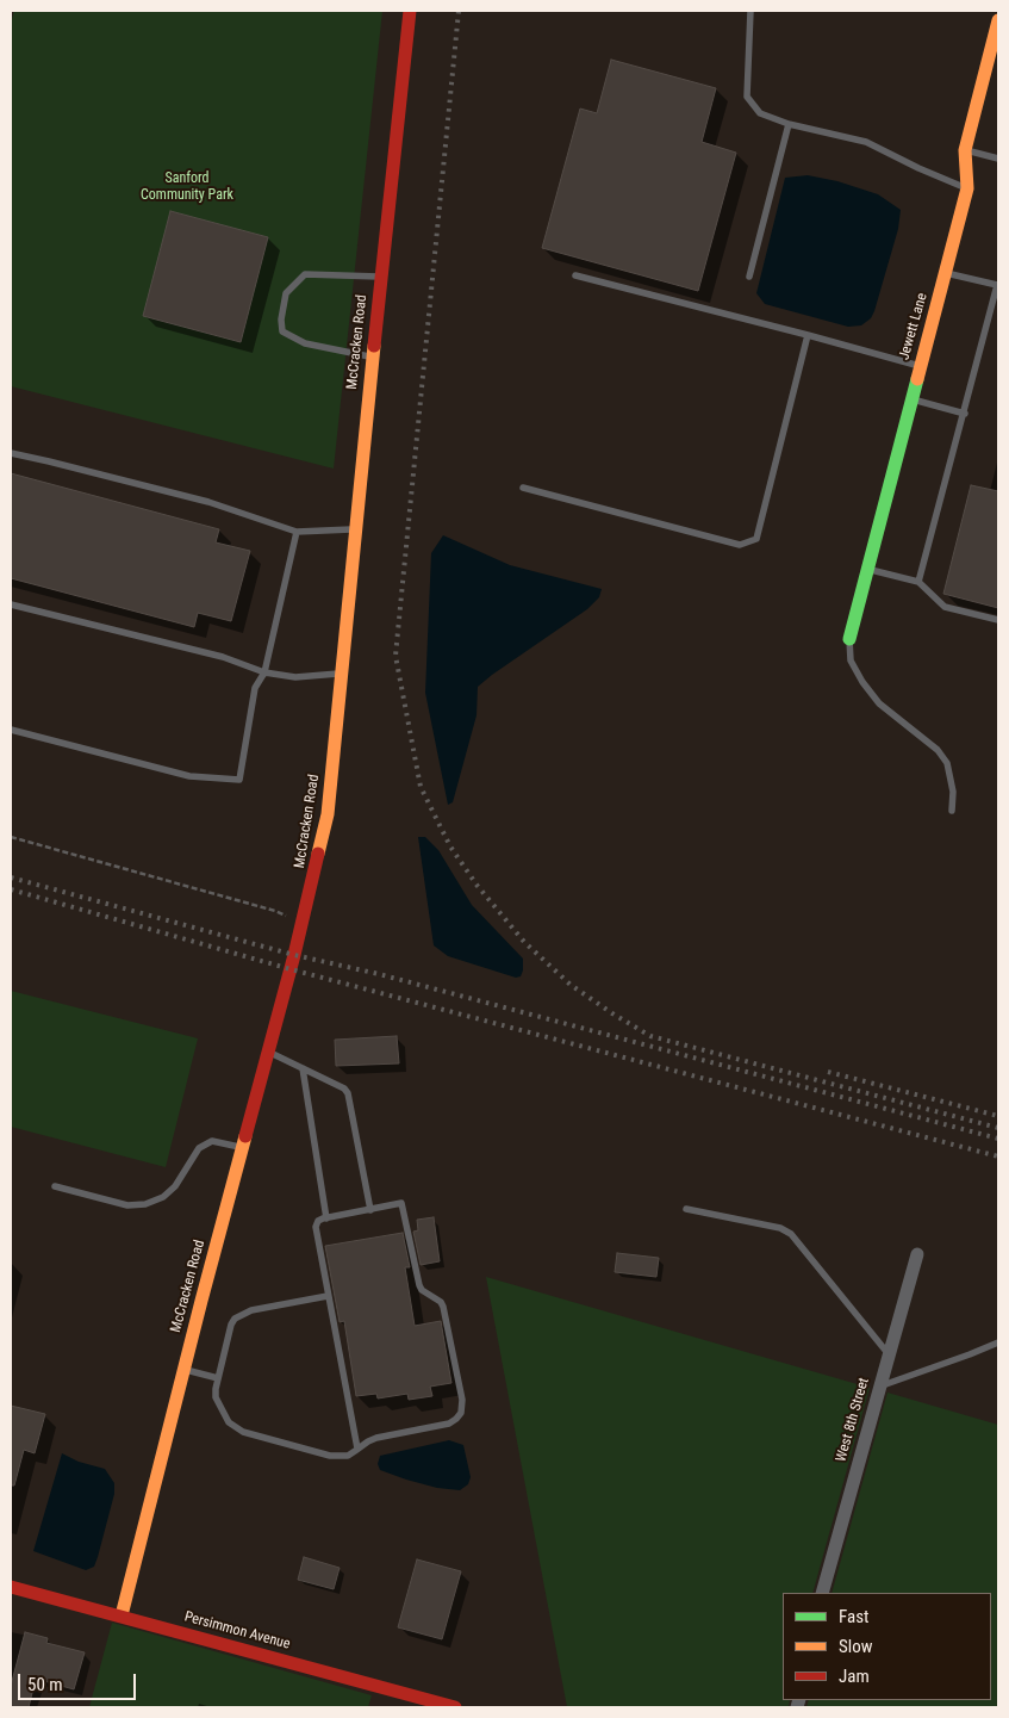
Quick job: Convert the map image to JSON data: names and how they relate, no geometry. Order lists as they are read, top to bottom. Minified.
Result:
{"streets":{"street":["Jewett Lane","McCracken Road","West 8th Street","Persimmon Avenue"]},"crossings":[["McCracken Road","Persimmon Avenue"]],"parks":["Sanford Community Park"],"legend":["Fast","Slow","Jam"],"scale_bar":"50 m"}
